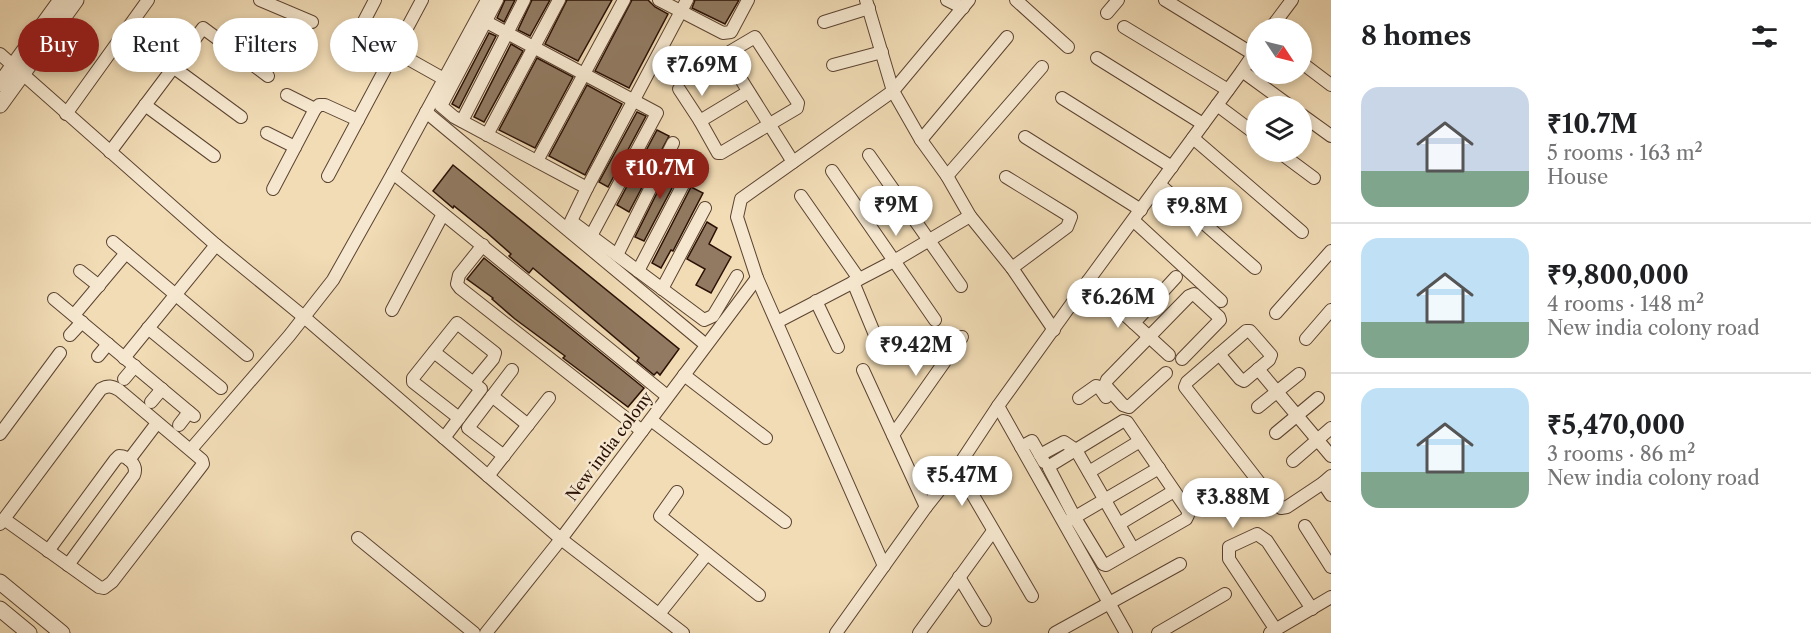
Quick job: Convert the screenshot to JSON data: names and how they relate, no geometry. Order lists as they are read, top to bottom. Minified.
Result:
{"streets":{"street":["New india colony"]},"north":"bottom right","page":{"heading":"8 homes","chip":["Buy","Rent","Filters","New"],"price":["₹7.69M","₹10.7M","₹9M","₹9.8M","₹6.26M","₹9.42M","₹5.47M","₹3.88M"],"list":[{"name":"₹10.7M","note":"5 rooms · 163 m² · House"},{"name":"₹9,800,000","note":"4 rooms · 148 m² · New india colony road"},{"name":"₹5,470,000","note":"3 rooms · 86 m² · New india colony road"}]}}
